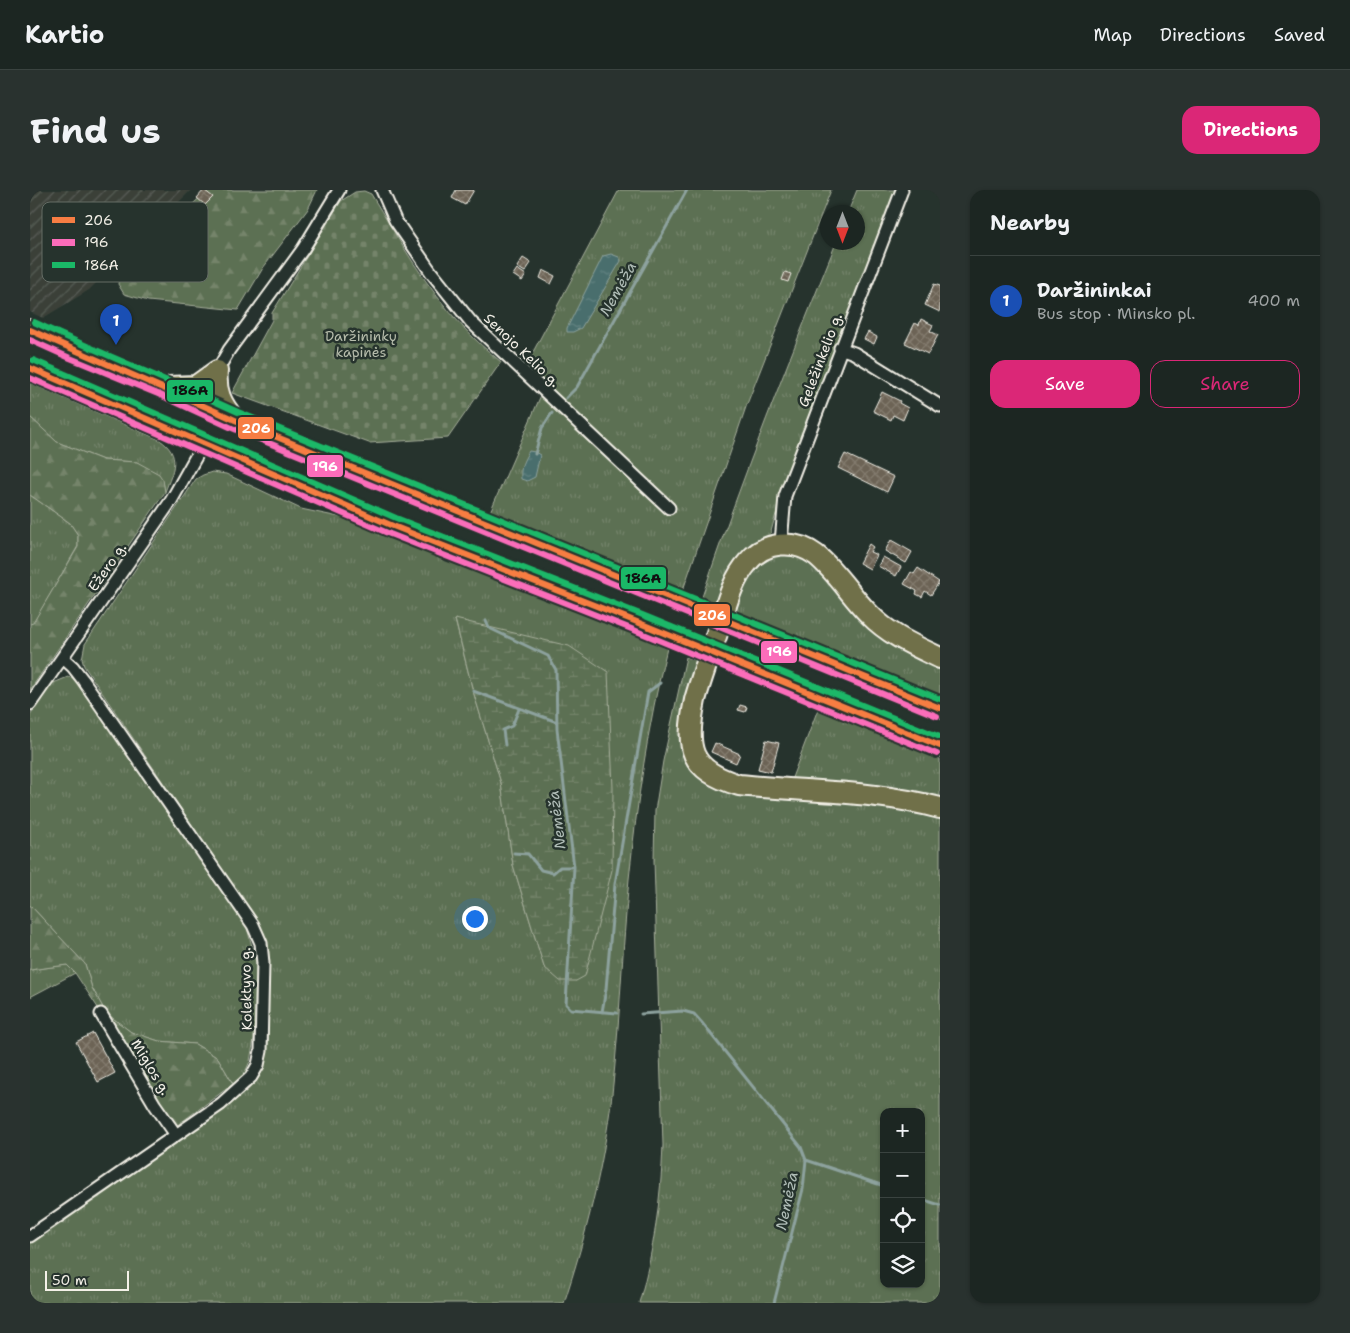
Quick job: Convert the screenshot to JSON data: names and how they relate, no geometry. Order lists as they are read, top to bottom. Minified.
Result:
{"streets":{"street":["Senojo Kelio g.","Geležinkelio g.","Ežero g.","Kolektyvo g.","Miglos g."]},"crossings":[["Ežero g.","Kolektyvo g."],["Kolektyvo g.","Miglos g."]],"water":["Nemėža"],"parks":["Daržininkų kapinės"],"lines":["transit line 186A","transit line 206","transit line 196"],"legend":["206","196","186A"],"scale_bar":"50 m","north":"bottom","page":{"header":"Kartio","nav":["Map","Directions","Saved"],"buttons":["Directions",["Save","Share"]],"title":"Find us","heading":"Nearby","list":[{"mark":"1","name":"Daržininkai","note":"Bus stop · Minsko pl.","value":"400 m"}],"pins":"1","map_buttons":["+","−"],"scale":"50 m"}}
